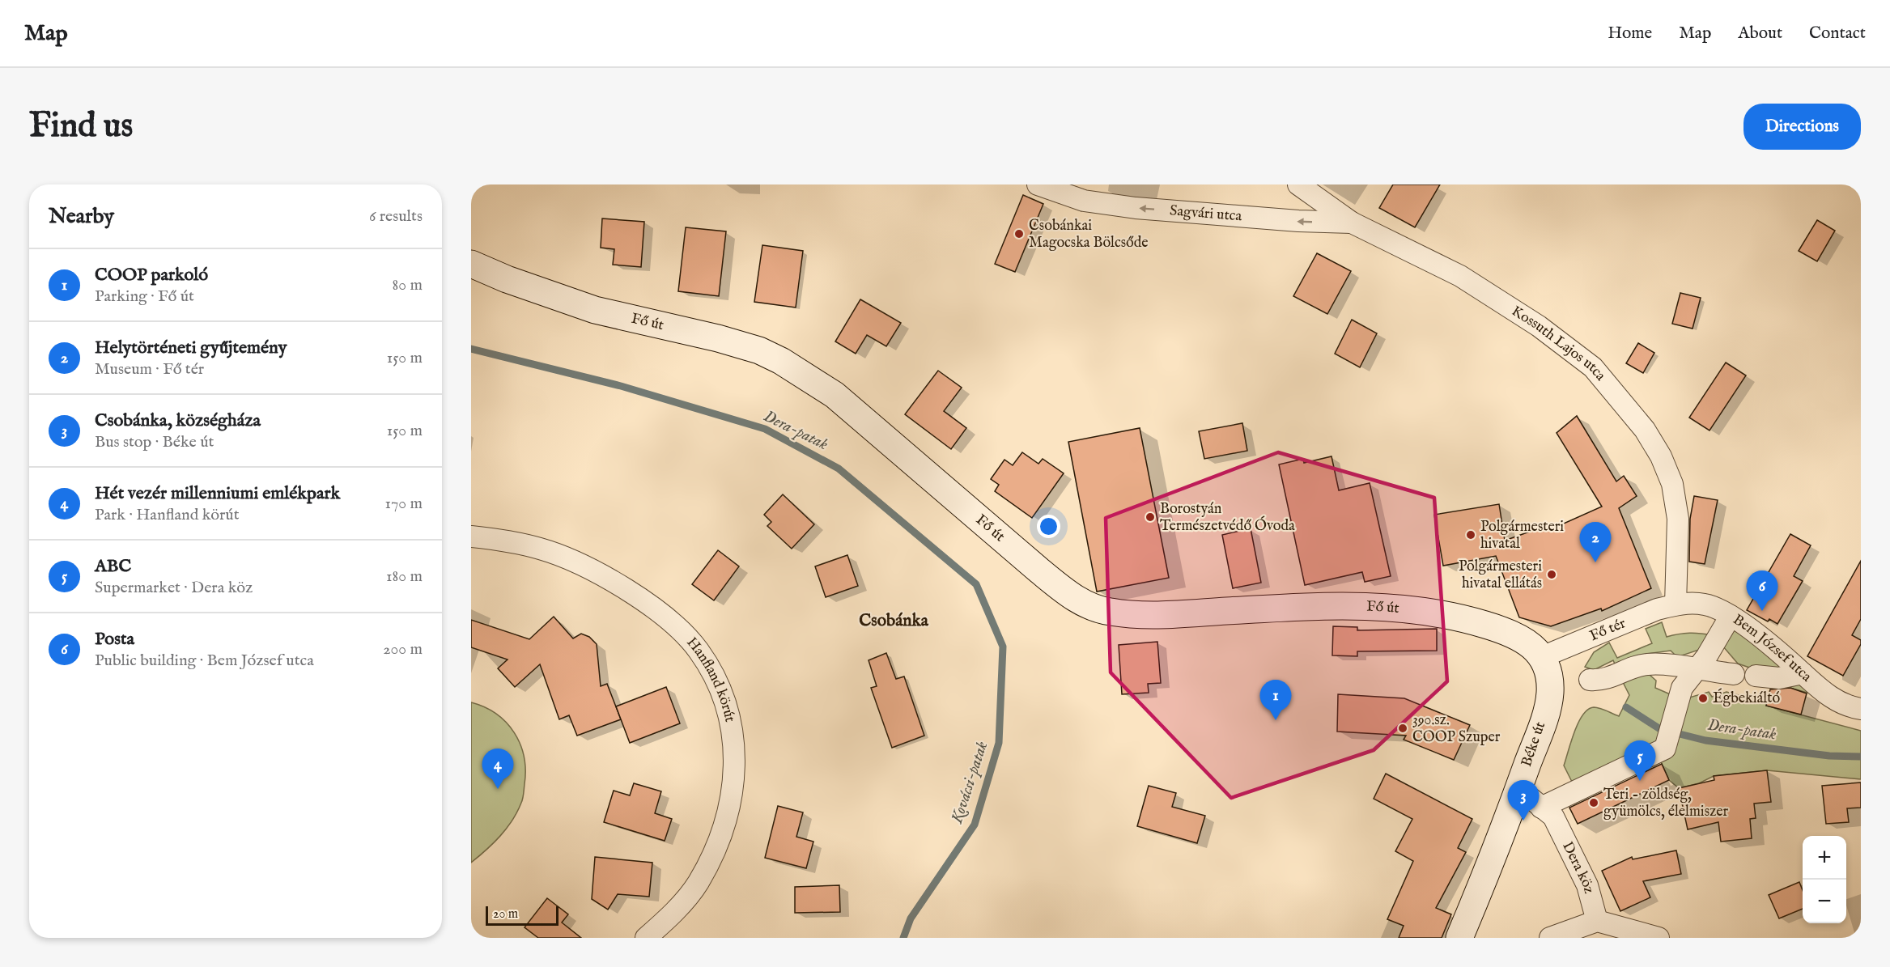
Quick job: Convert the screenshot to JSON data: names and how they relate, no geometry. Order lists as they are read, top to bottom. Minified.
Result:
{"streets":{"main road":["Fő út","Béke út"],"street":["Sagvári utca","Kossuth Lajos utca","Fő tér","Bem József utca","Hanfland körút","Dera köz"]},"crossings":[["Sagvári utca","Kossuth Lajos utca"],["Fő út","Fő tér"],["Fő út","Béke út"],["Kossuth Lajos utca","Fő tér"],["Kossuth Lajos utca","Bem József utca"],["Fő tér","Bem József utca"],["Fő tér","Béke út"]],"one_way":["Sagvári utca"],"districts":["Csobánka"],"water":["Dera-patak","Kovácsi-patak"],"places":["Csobánkai Magocska Bölcsőde","Borostyán Természetvédő Óvoda","Polgármesteri hivatal","Polgármesteri hivatal ellátás","Égbekiáltó","390.sz. COOP Szuper","Teri - zöldség, gyümölcs, élelmiszer"],"scale_bar":"20 m","page":{"header":"Map","nav":["Home","Map","About","Contact"],"buttons":"Directions","title":"Find us","heading":["Nearby","6 results"],"list":[{"mark":"1","name":"COOP parkoló","note":"Parking · Fő út","value":"80 m"},{"mark":"2","name":"Helytörténeti gyűjtemény","note":"Museum · Fő tér","value":"150 m"},{"mark":"3","name":"Csobánka, községháza","note":"Bus stop · Béke út","value":"150 m"},{"mark":"4","name":"Hét vezér millenniumi emlékpark","note":"Park · Hanfland körút","value":"170 m"},{"mark":"5","name":"ABC","note":"Supermarket · Dera köz","value":"180 m"},{"mark":"6","name":"Posta","note":"Public building · Bem József utca","value":"200 m"}],"pins":["2","6","1","5","4","3"],"map_buttons":["+","−"],"scale":"20 m"}}
